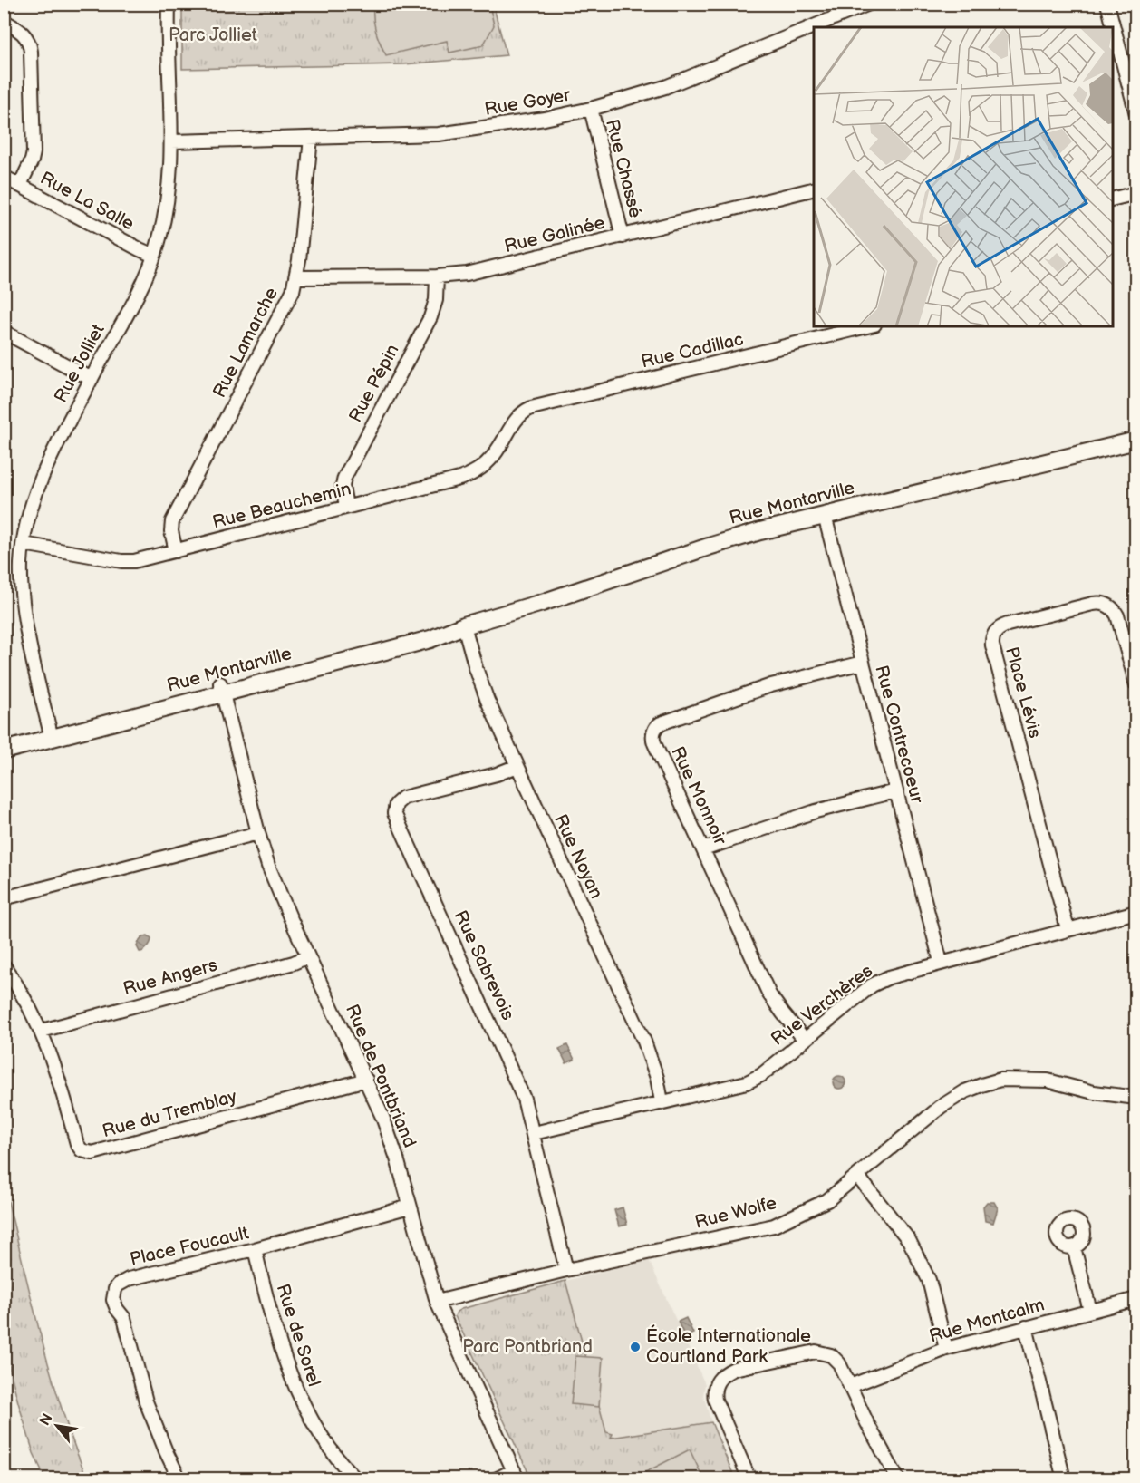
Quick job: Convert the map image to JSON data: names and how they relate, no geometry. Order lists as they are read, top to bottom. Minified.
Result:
{"streets":{"street":["Rue Goyer","Rue Chassé","Rue La Salle","Rue Galinée","Rue Lamarche","Rue Cadillac","Rue Jolliet","Rue Pépin","Rue Montarville","Rue Beauchemin","Place Lévis","Rue Contrecoeur","Rue Monnoir","Rue Noyan","Rue Sabrevois","Rue Angers","Rue Verchères","Rue de Pontbriand","Rue du Tremblay","Rue Wolfe","Place Foucault","Rue Montcalm","Rue de Sorel"]},"crossings":[["Rue Goyer","Rue Chassé"],["Rue Goyer","Rue Lamarche"],["Rue Goyer","Rue Jolliet"],["Rue Chassé","Rue Galinée"],["Rue La Salle","Rue Jolliet"],["Rue Galinée","Rue Lamarche"],["Rue Galinée","Rue Pépin"],["Rue Lamarche","Rue Beauchemin"],["Rue Cadillac","Rue Beauchemin"],["Rue Jolliet","Rue Montarville"],["Rue Jolliet","Rue Beauchemin"],["Rue Pépin","Rue Beauchemin"],["Rue Montarville","Rue Contrecoeur"],["Rue Montarville","Rue Noyan"],["Rue Montarville","Rue de Pontbriand"],["Place Lévis","Rue Verchères"],["Rue Contrecoeur","Rue Monnoir"],["Rue Contrecoeur","Rue Verchères"],["Rue Monnoir","Rue Verchères"],["Rue Noyan","Rue Sabrevois"],["Rue Noyan","Rue Verchères"],["Rue Sabrevois","Rue Verchères"],["Rue Sabrevois","Rue Wolfe"],["Rue Angers","Rue de Pontbriand"],["Rue Angers","Rue du Tremblay"],["Rue de Pontbriand","Rue du Tremblay"],["Rue de Pontbriand","Rue Wolfe"],["Rue de Pontbriand","Place Foucault"],["Place Foucault","Rue de Sorel"]],"parks":["Parc Jolliet","Parc Pontbriand"],"places":["École Internationale Courtland Park"],"north":"top left"}
